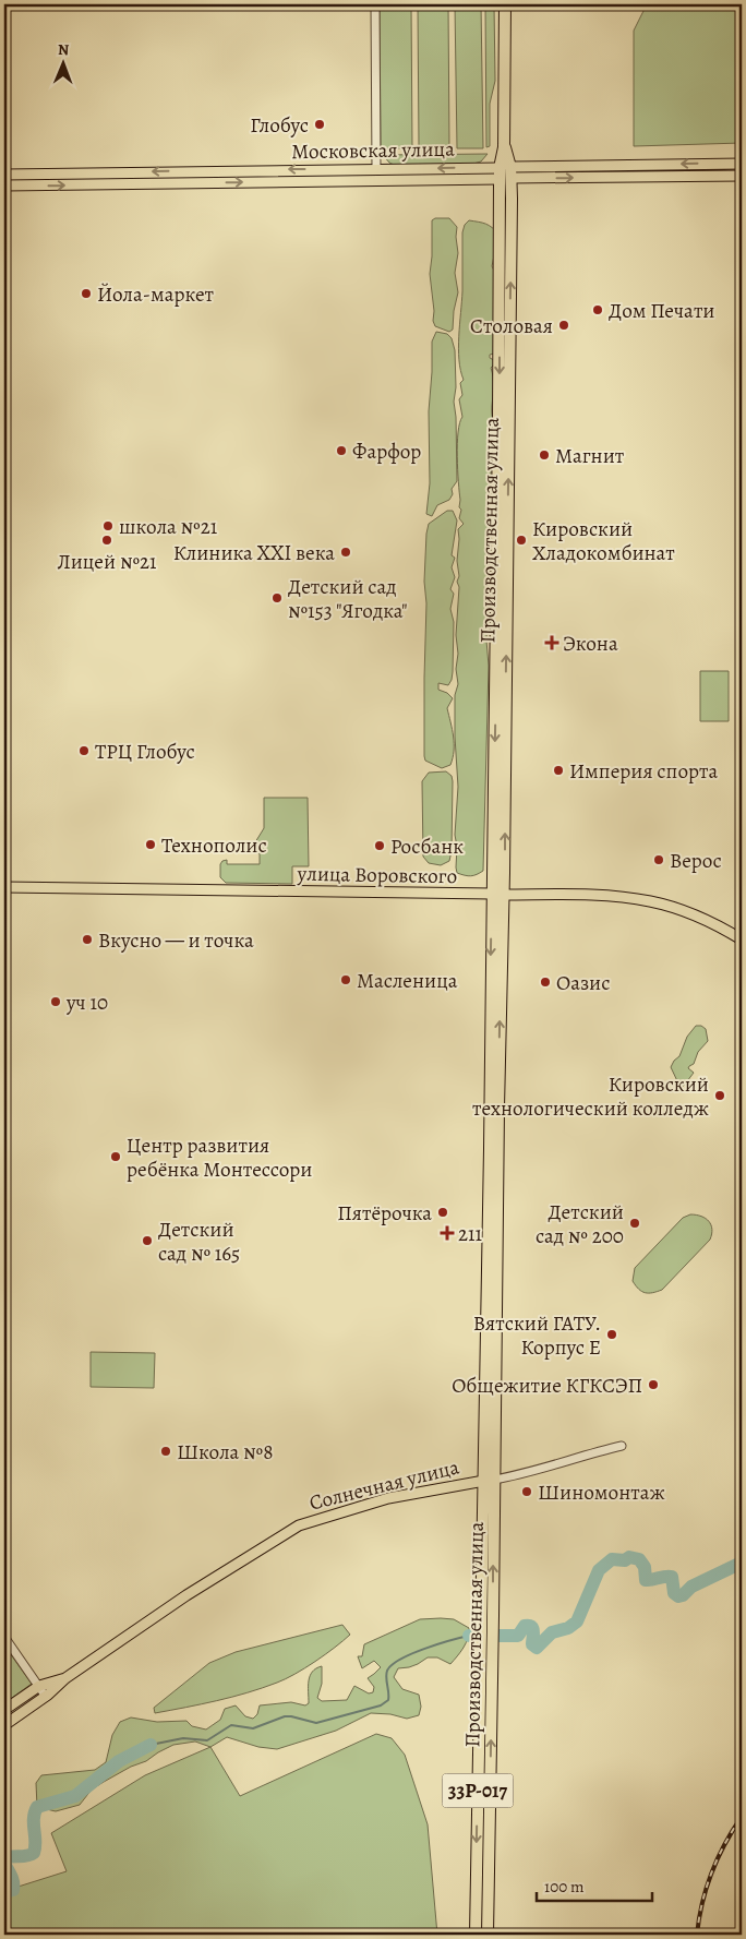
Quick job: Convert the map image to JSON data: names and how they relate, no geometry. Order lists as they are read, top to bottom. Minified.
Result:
{"streets":{"highway":["Производственная улица","улица Воровского","33Р-017"],"main road":["Московская улица","Солнечная улица"]},"crossings":[["Московская улица","Производственная улица"],["Производственная улица","улица Воровского"],["Производственная улица","Солнечная улица"]],"places":{"other":["Глобус","Йола-маркет","Дом Печати","Столовая","Фарфор","Магнит","школа №21","Лицей №21","Кировский Хладокомбинат","Клиника XXI века","Детский сад №153 \"Ягодка\"","ТРЦ Глобус","Империя спорта","Технополис","Росбанк","Верос","Вкусно — и точка","Масленица","Оазис","уч 10","Кировский технологический колледж","Центр развития ребёнка Монтессори","Пятёрочка","Детский сад № 200","Детский сад № 165","Вятский ГАТУ. Корпус Е","Общежитие КГКСЭП","Школа №8","Шиномонтаж"],"health":["Экона","211"]},"scale_bar":"100 m","north":"top"}
